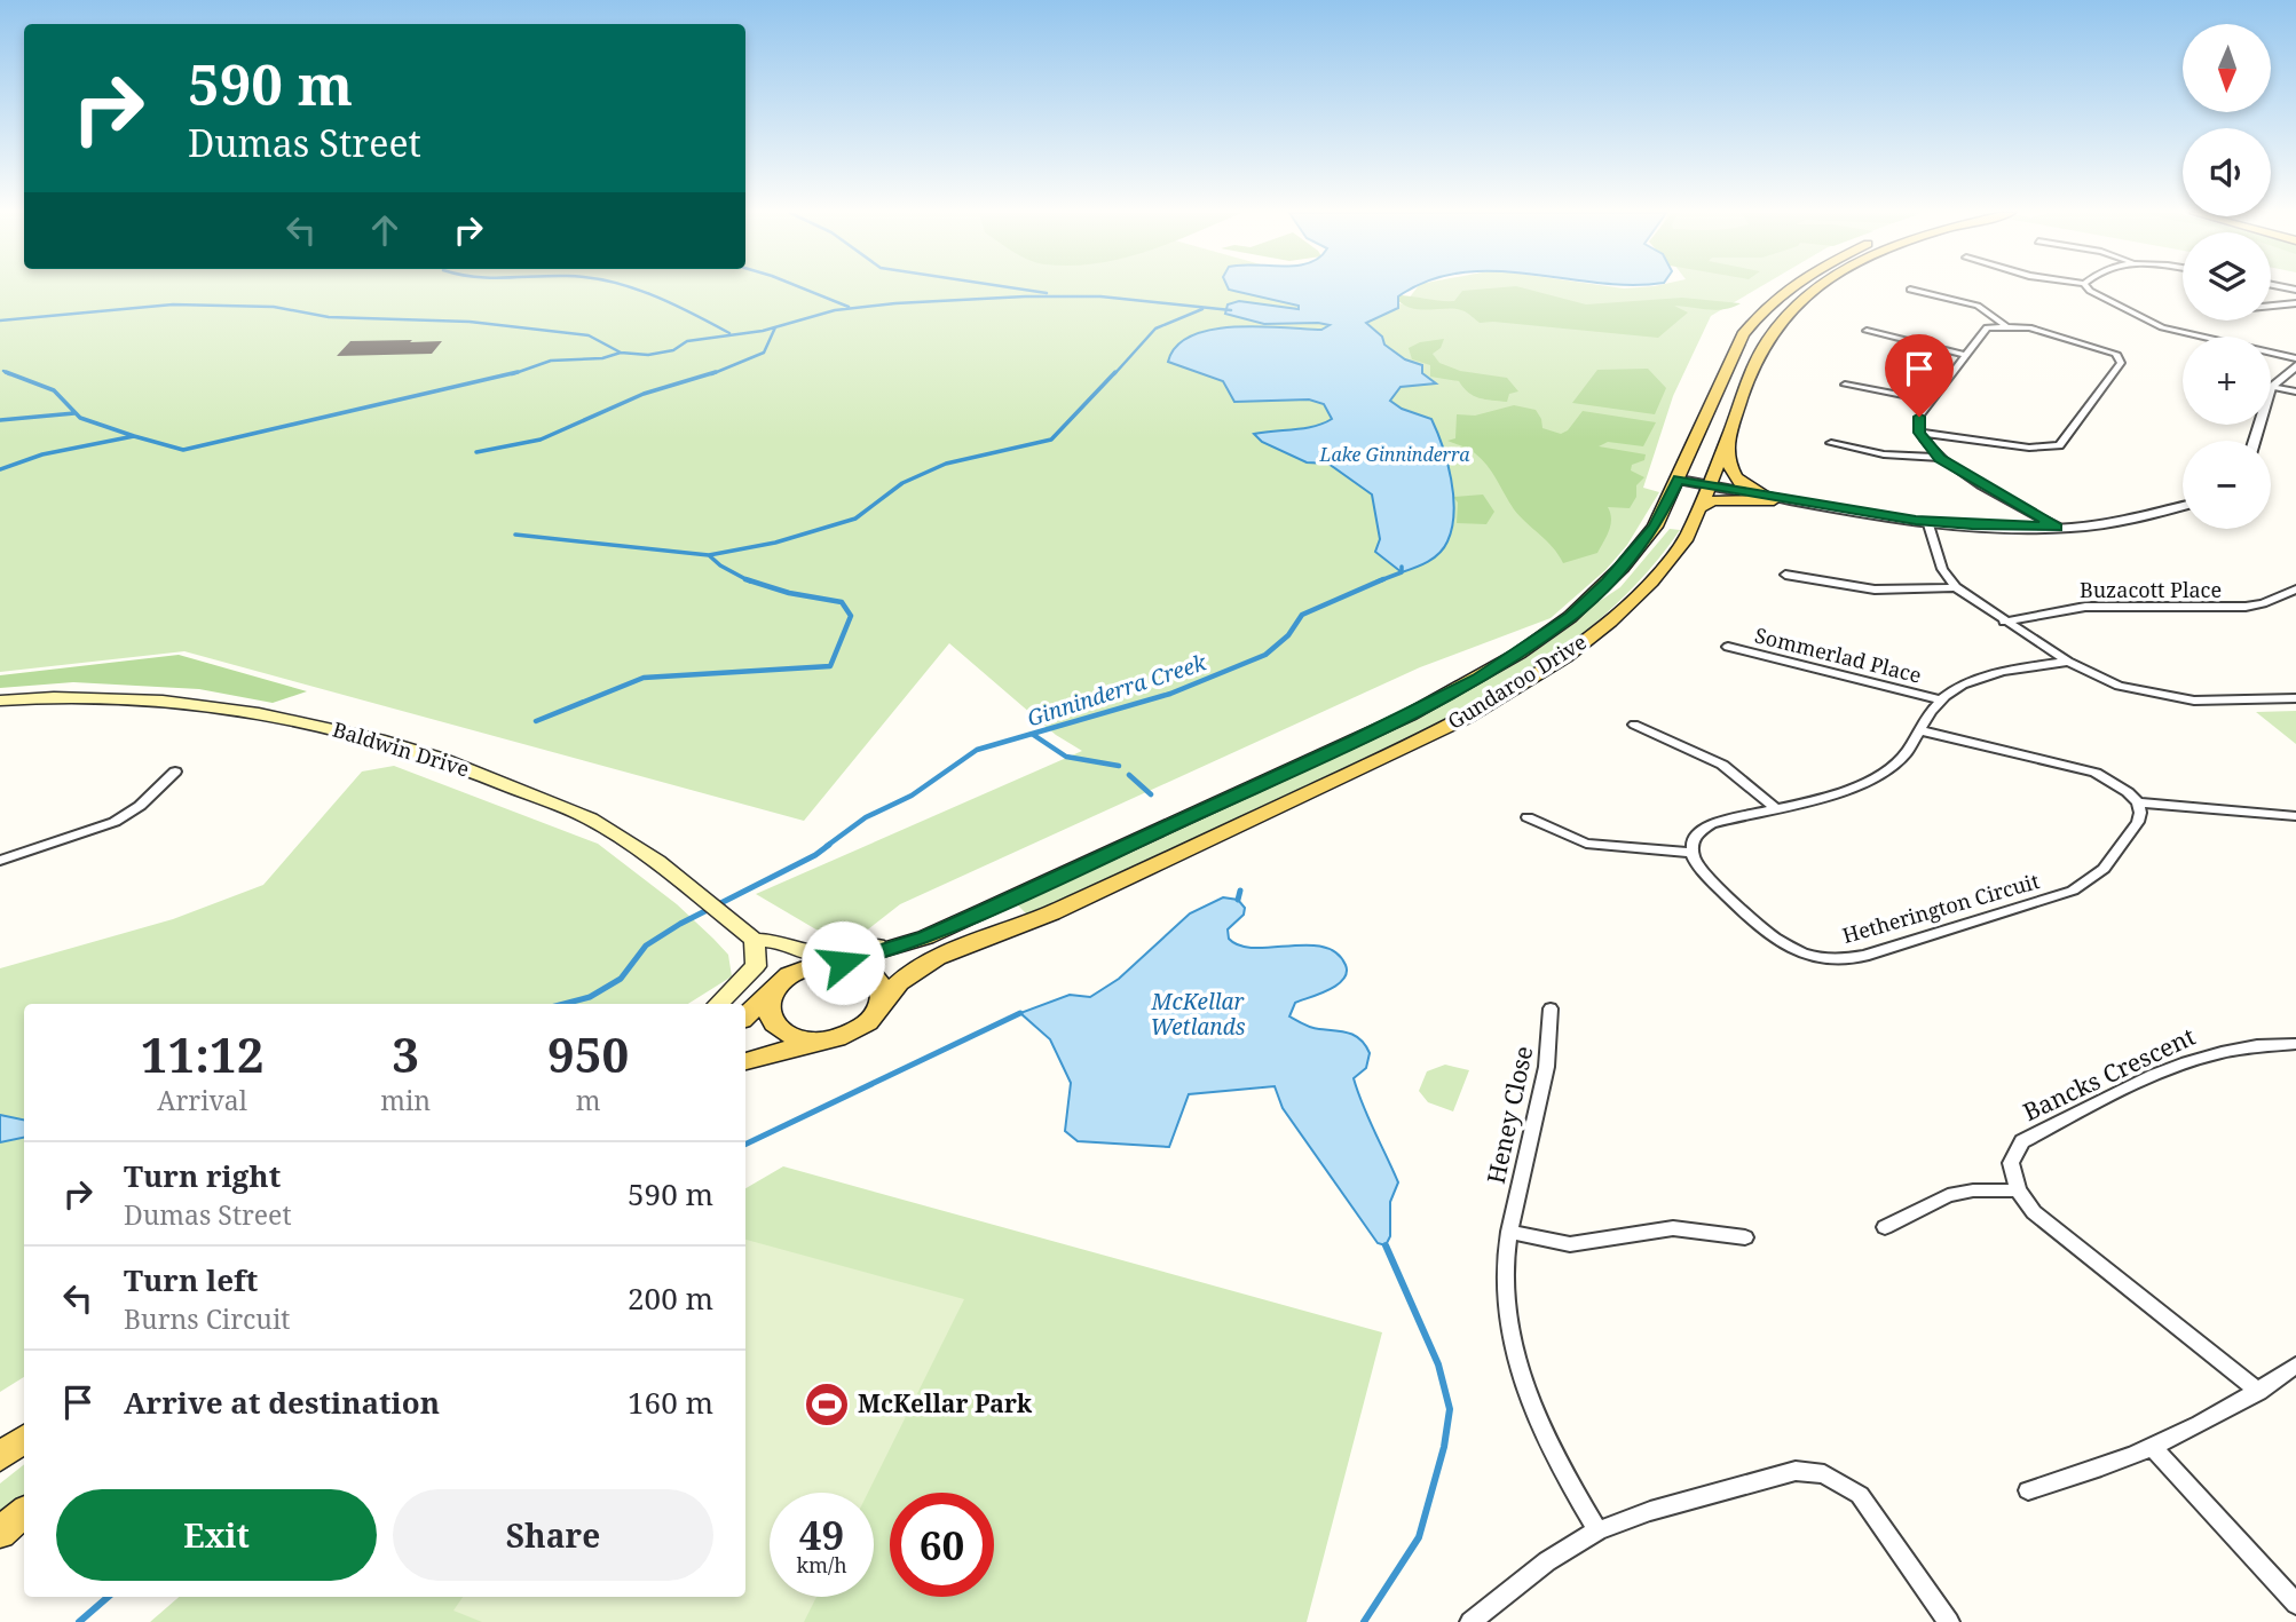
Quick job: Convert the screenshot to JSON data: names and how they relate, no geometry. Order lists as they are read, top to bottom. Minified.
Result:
{"streets":{"main road":["Gundaroo Drive","Baldwin Drive"],"street":["Buzacott Place","Sommerlad Place","Hetherington Circuit","Bancks Crescent","Heney Close"]},"crossings":[["Gundaroo Drive","Baldwin Drive"]],"water":["Lake Ginninderra","Ginninderra Creek","McKellar Wetlands"],"places":{"sports":["McKellar Park"]},"north":"bottom","page":{"map_buttons":["+","−"],"turn":["590 m","Dumas Street"],"eta":["11:12","Arrival","3","min","950","m"],"list":[{"name":"Turn right","note":"Dumas Street","value":"590 m"},{"name":"Turn left","note":"Burns Circuit","value":"200 m"},{"name":"Arrive at destination","value":"160 m"}],"buttons":["Exit","Share"],"speed":"49 km/h","limit":"60"}}
